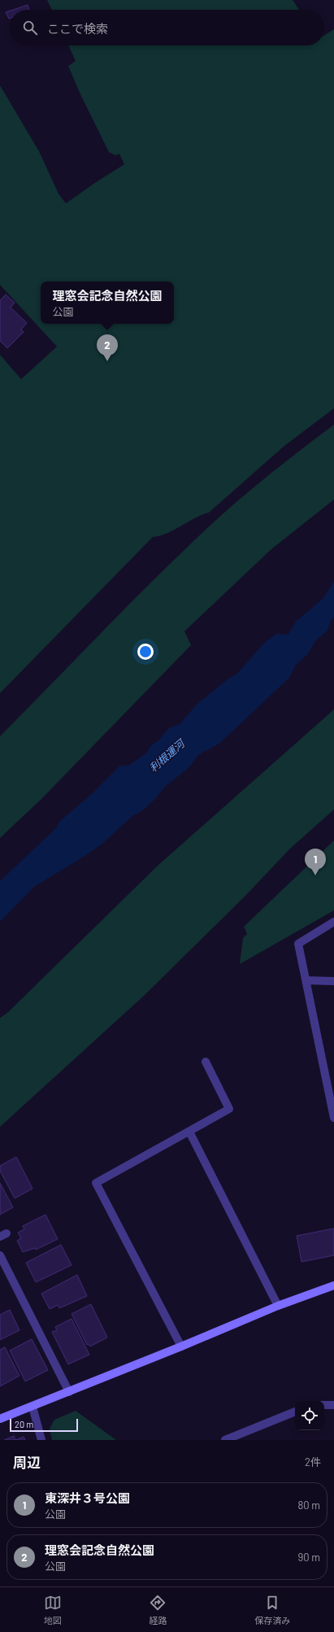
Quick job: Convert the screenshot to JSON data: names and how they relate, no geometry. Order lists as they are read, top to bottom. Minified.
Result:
{"water":["利根運河"],"scale_bar":"20 m","page":{"search":"ここで検索","popup":["理窓会記念自然公園","公園"],"pins":["2","1"],"scale":"20 m","heading":["周辺","2件"],"list":[{"mark":"1","name":"東深井３号公園","note":"公園","value":"80 m"},{"mark":"2","name":"理窓会記念自然公園","note":"公園","value":"90 m"}],"nav":["地図","経路","保存済み"]}}
